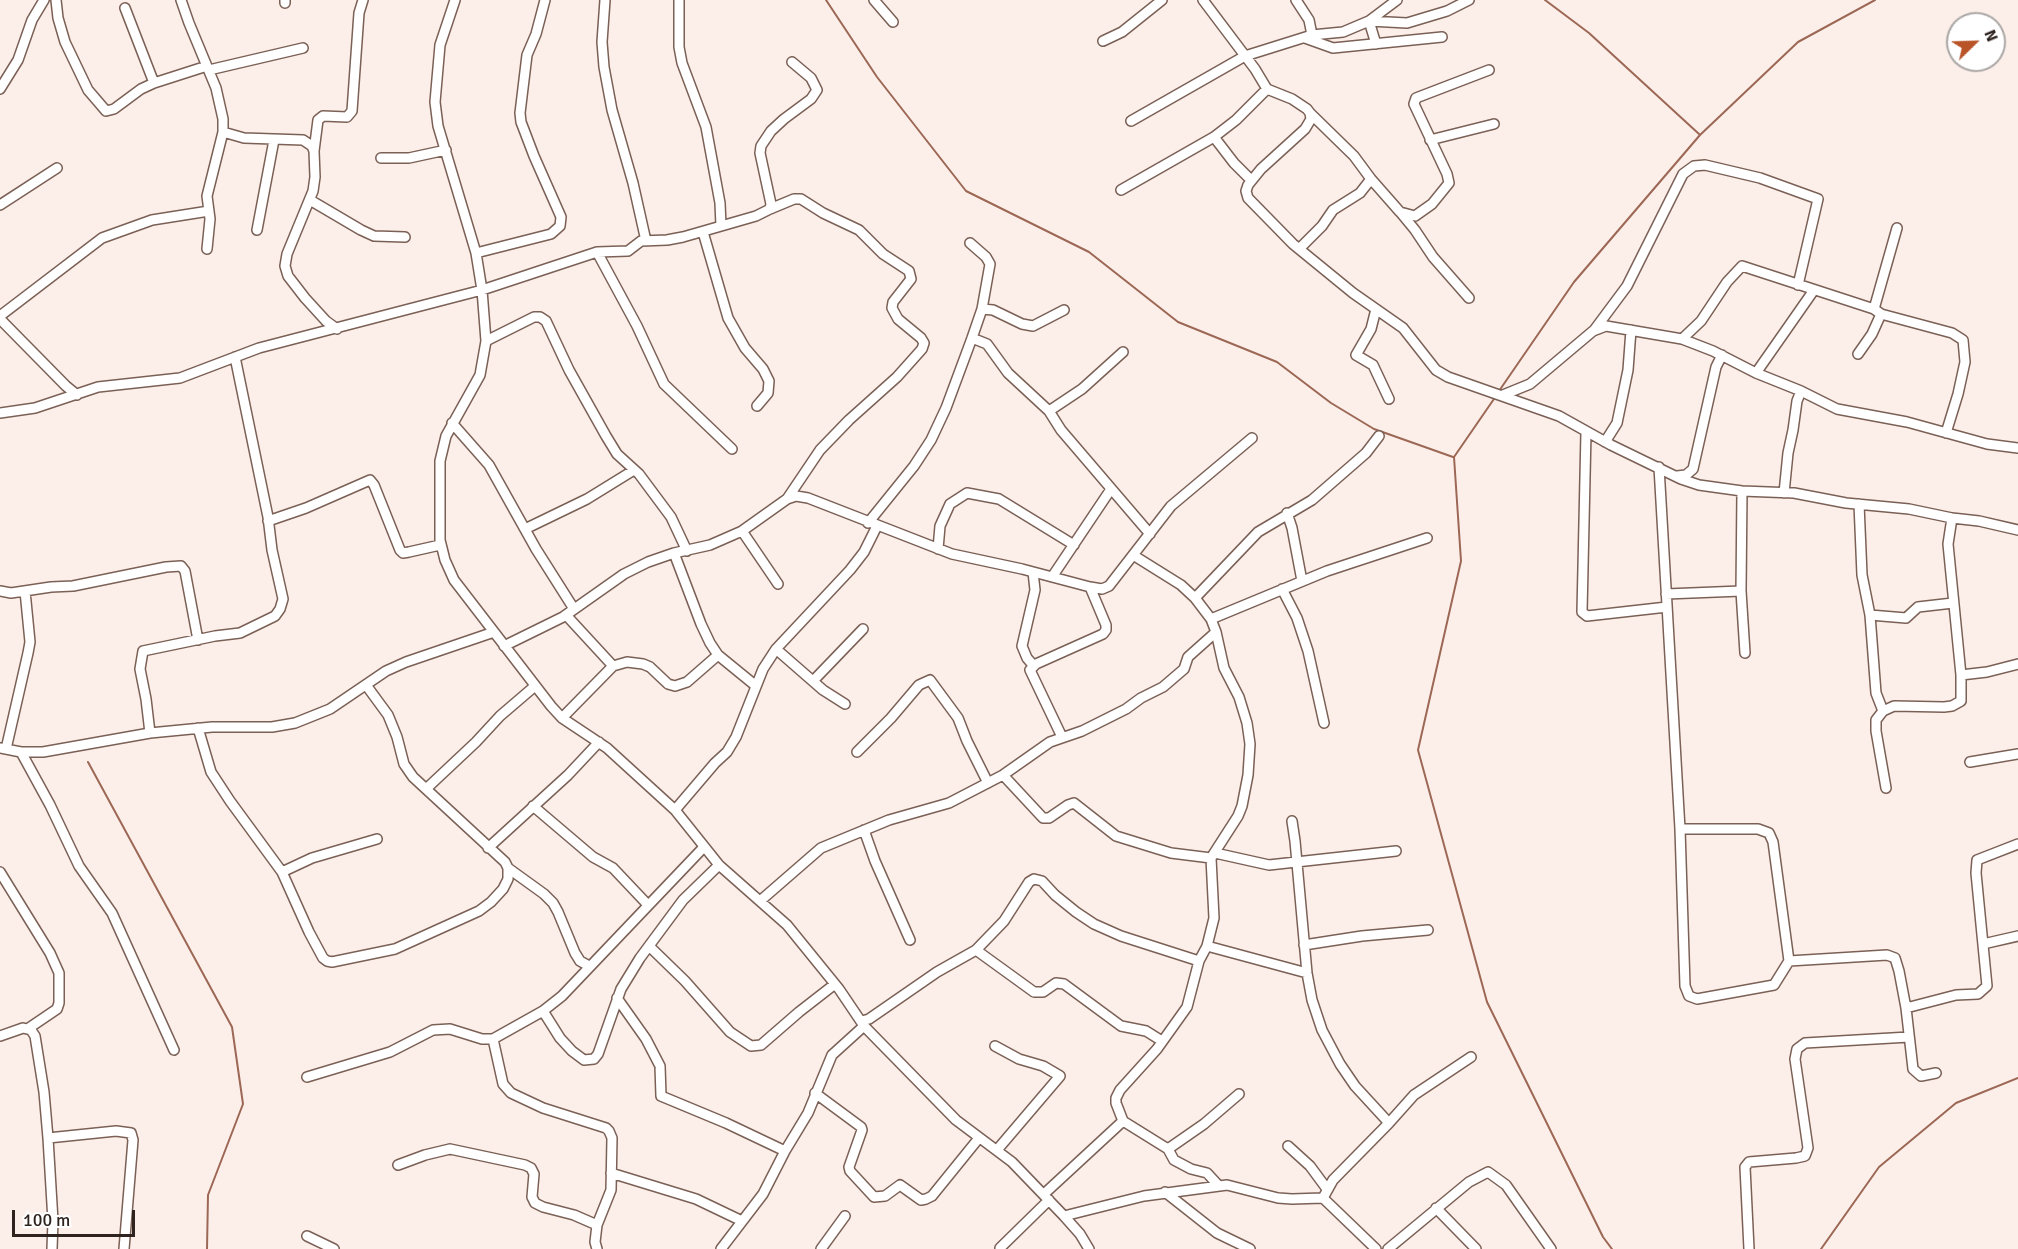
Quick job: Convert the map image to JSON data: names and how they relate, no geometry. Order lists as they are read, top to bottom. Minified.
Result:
{"scale_bar":"100 m","north":"top right"}
